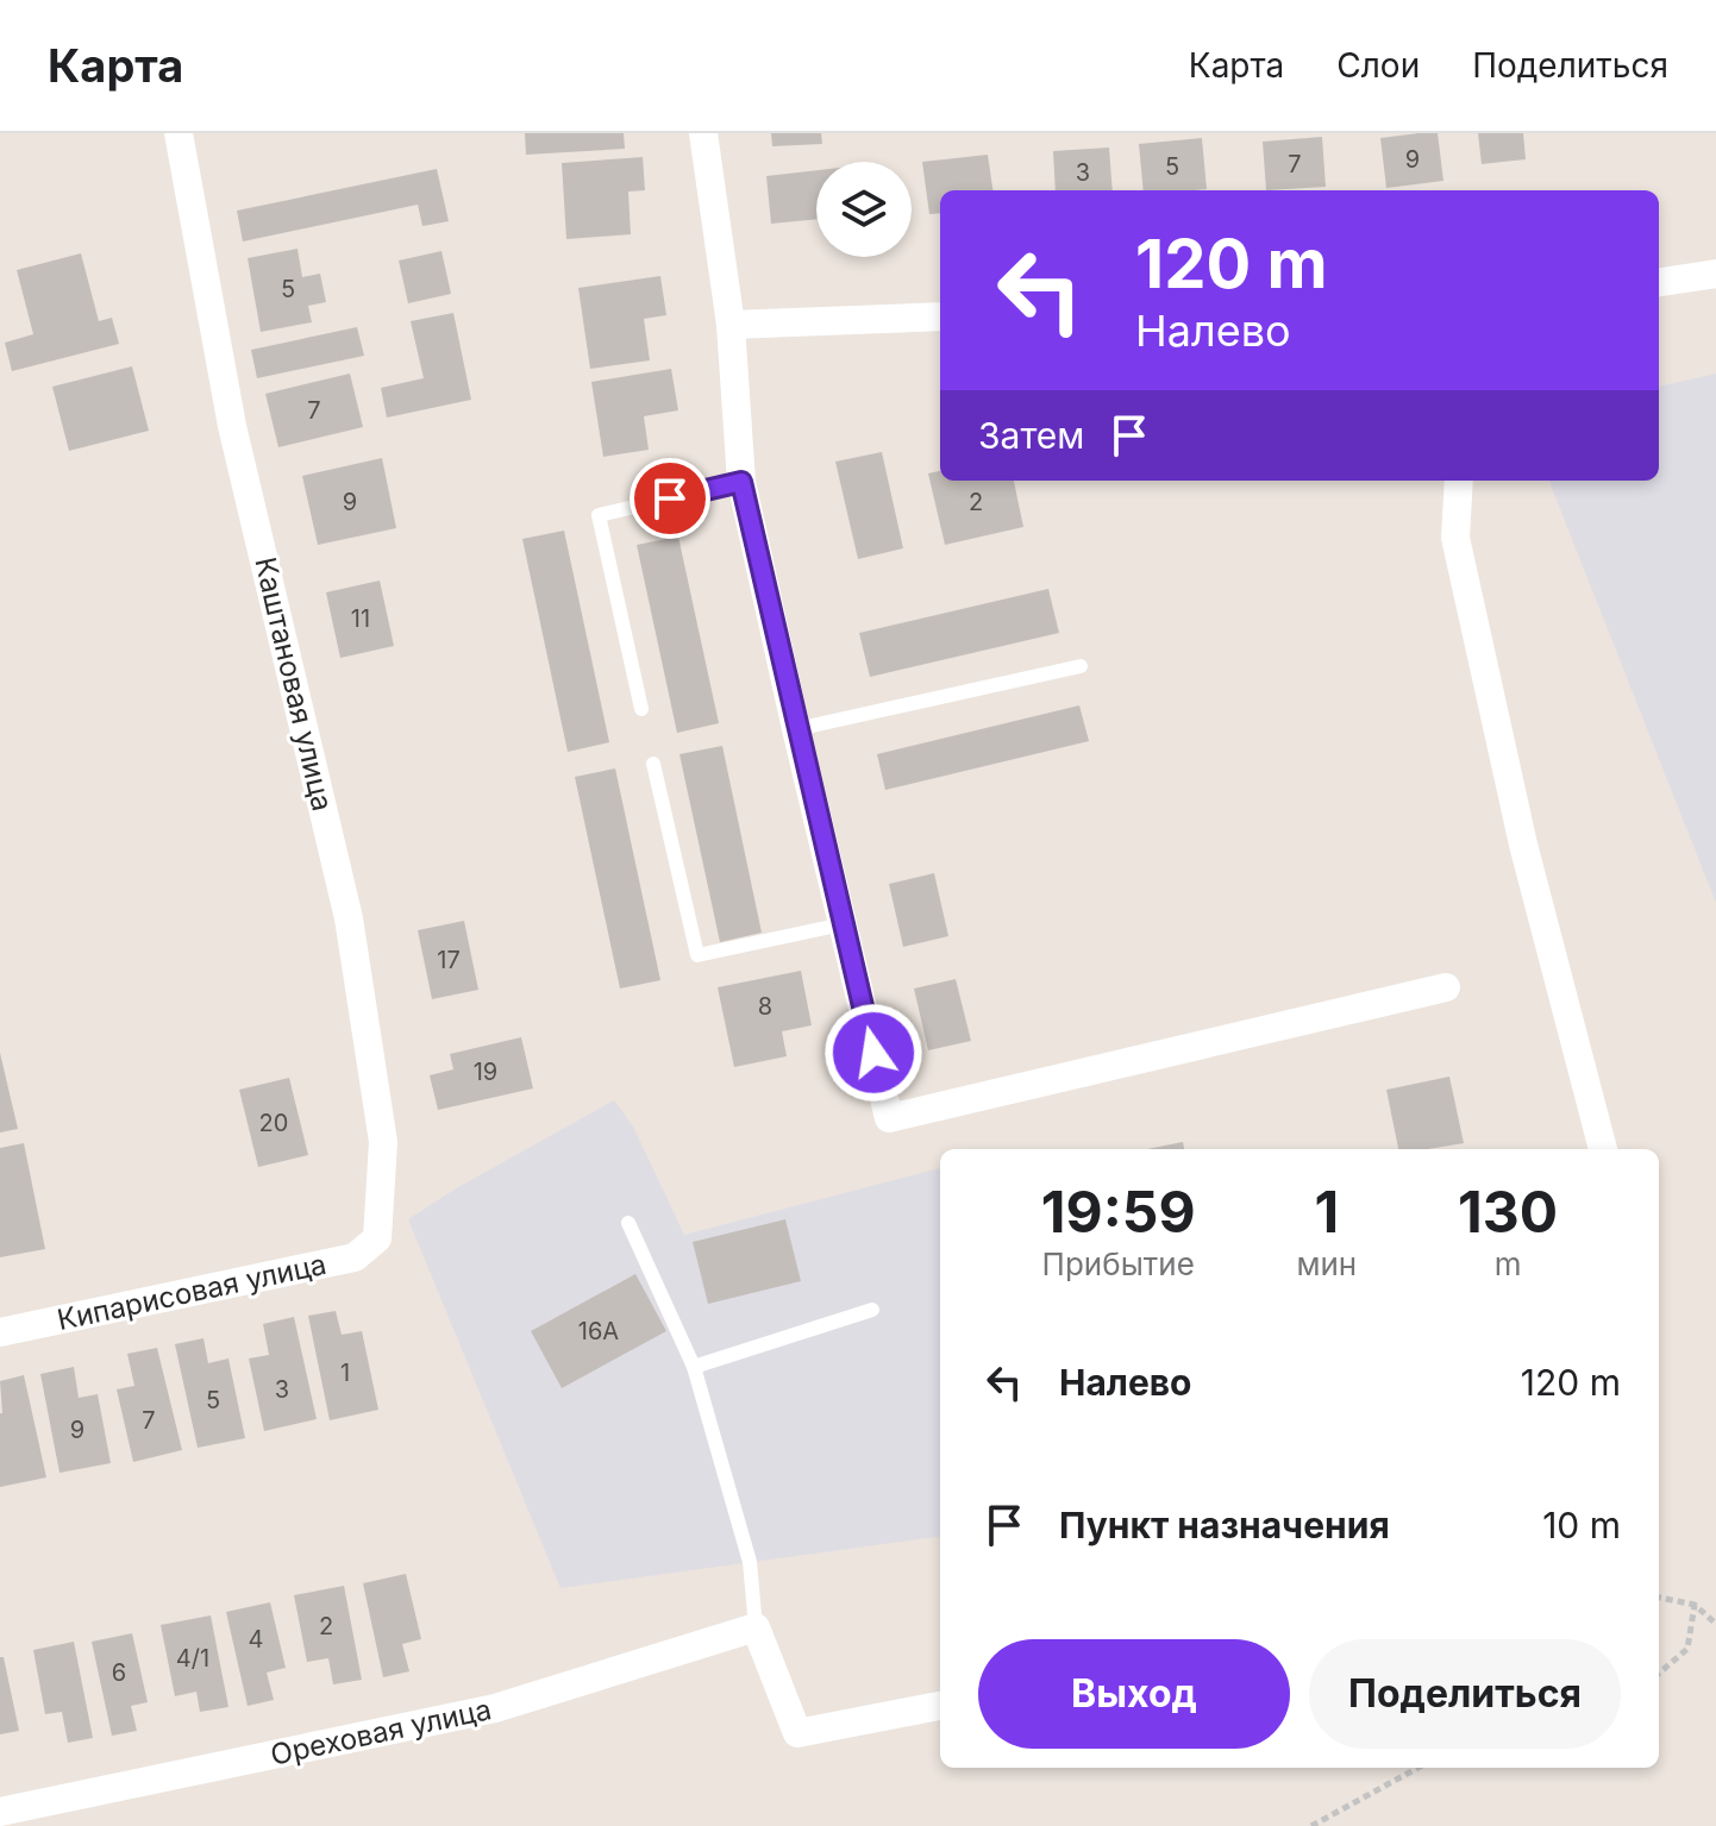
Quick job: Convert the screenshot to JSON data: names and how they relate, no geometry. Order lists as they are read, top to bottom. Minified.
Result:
{"streets":{"street":["Каштановая улица","Кипарисовая улица","Ореховая улица"]},"crossings":[["Каштановая улица","Кипарисовая улица"]],"house_numbers":["9","7","5","3","5","7","9","2","11","17","8","19","20","16А","1","3","5","7","9","2","4","4/1","6"],"page":{"header":"Карта","nav":["Карта","Слои","Поделиться"],"turn":["120 m","Налево"],"then":"Затем","eta":["19:59","Прибытие","1","мин","130","m"],"list":[{"name":"Налево","value":"120 m"},{"name":"Пункт назначения","value":"10 m"}],"buttons":["Выход","Поделиться"]}}
